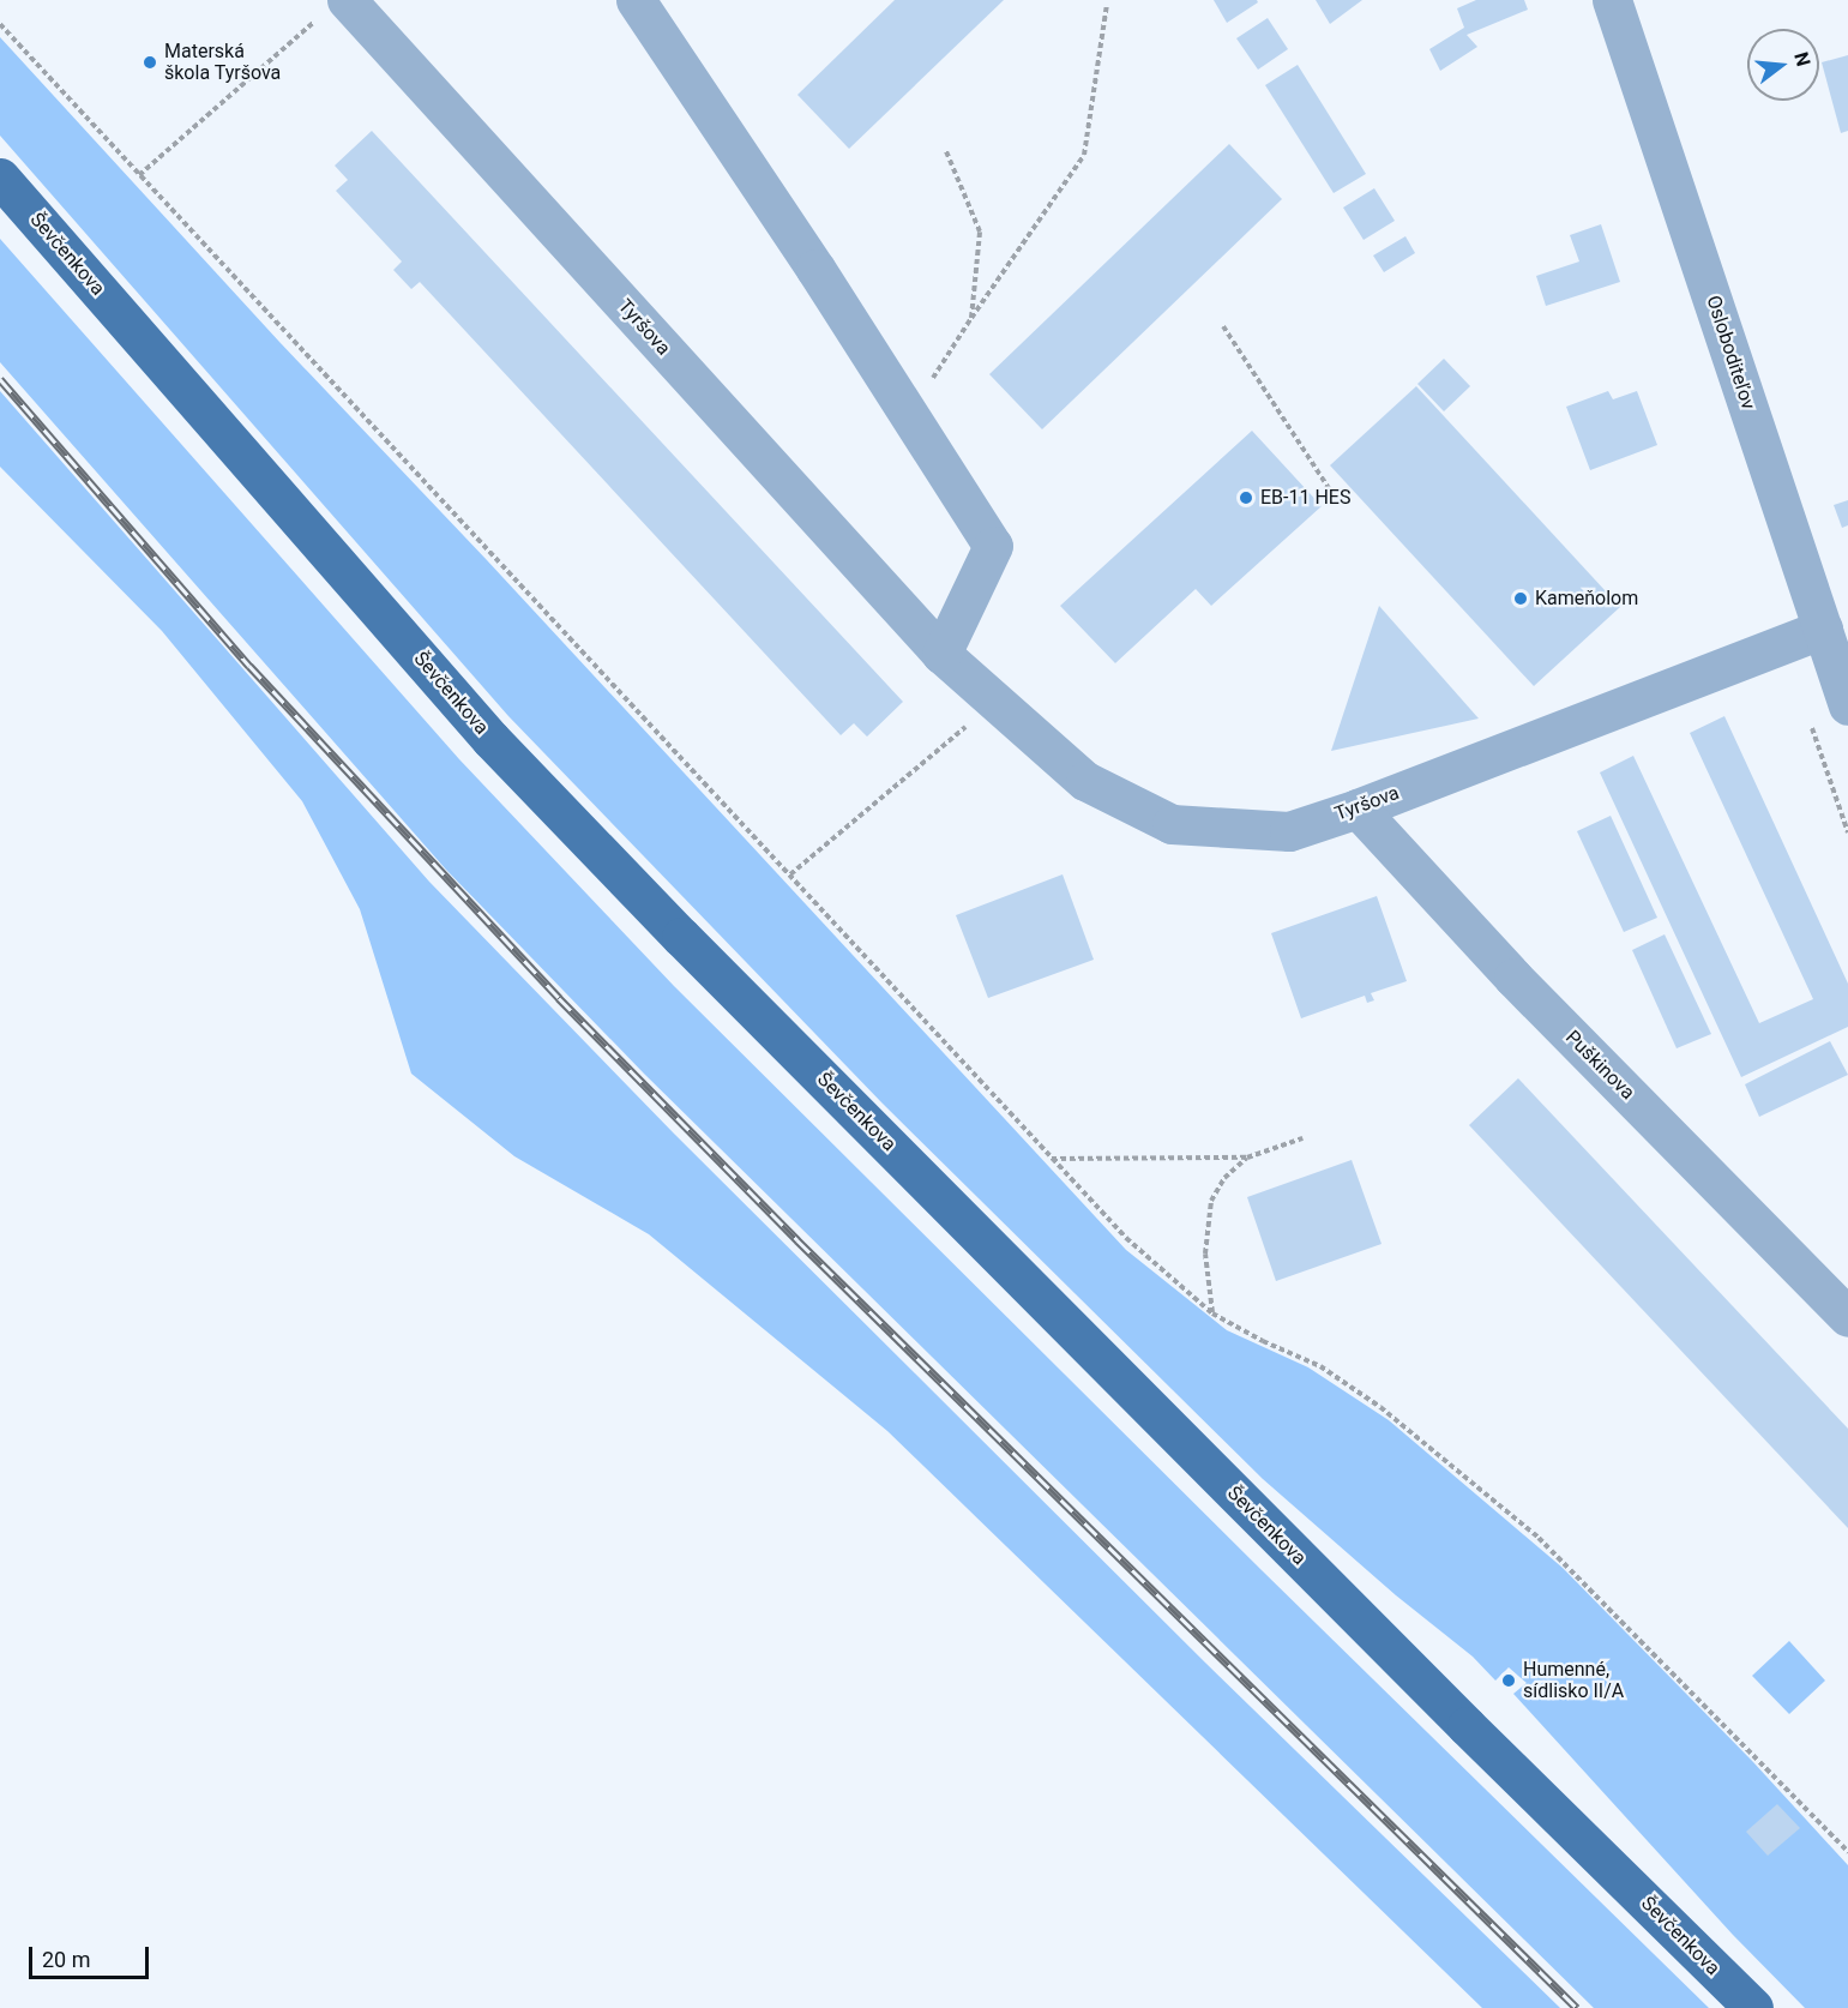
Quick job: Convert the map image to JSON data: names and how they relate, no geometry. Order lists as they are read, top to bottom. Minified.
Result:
{"streets":{"main road":["Ševčenkova"],"street":["Tyršova","Osloboditeľov","Puškinova"]},"crossings":[["Tyršova","Osloboditeľov"],["Tyršova","Puškinova"]],"places":["Materská škola Tyršova","EB-11 HES","Kameňolom","Humenné, sídlisko II/A"],"scale_bar":"20 m","north":"right"}
